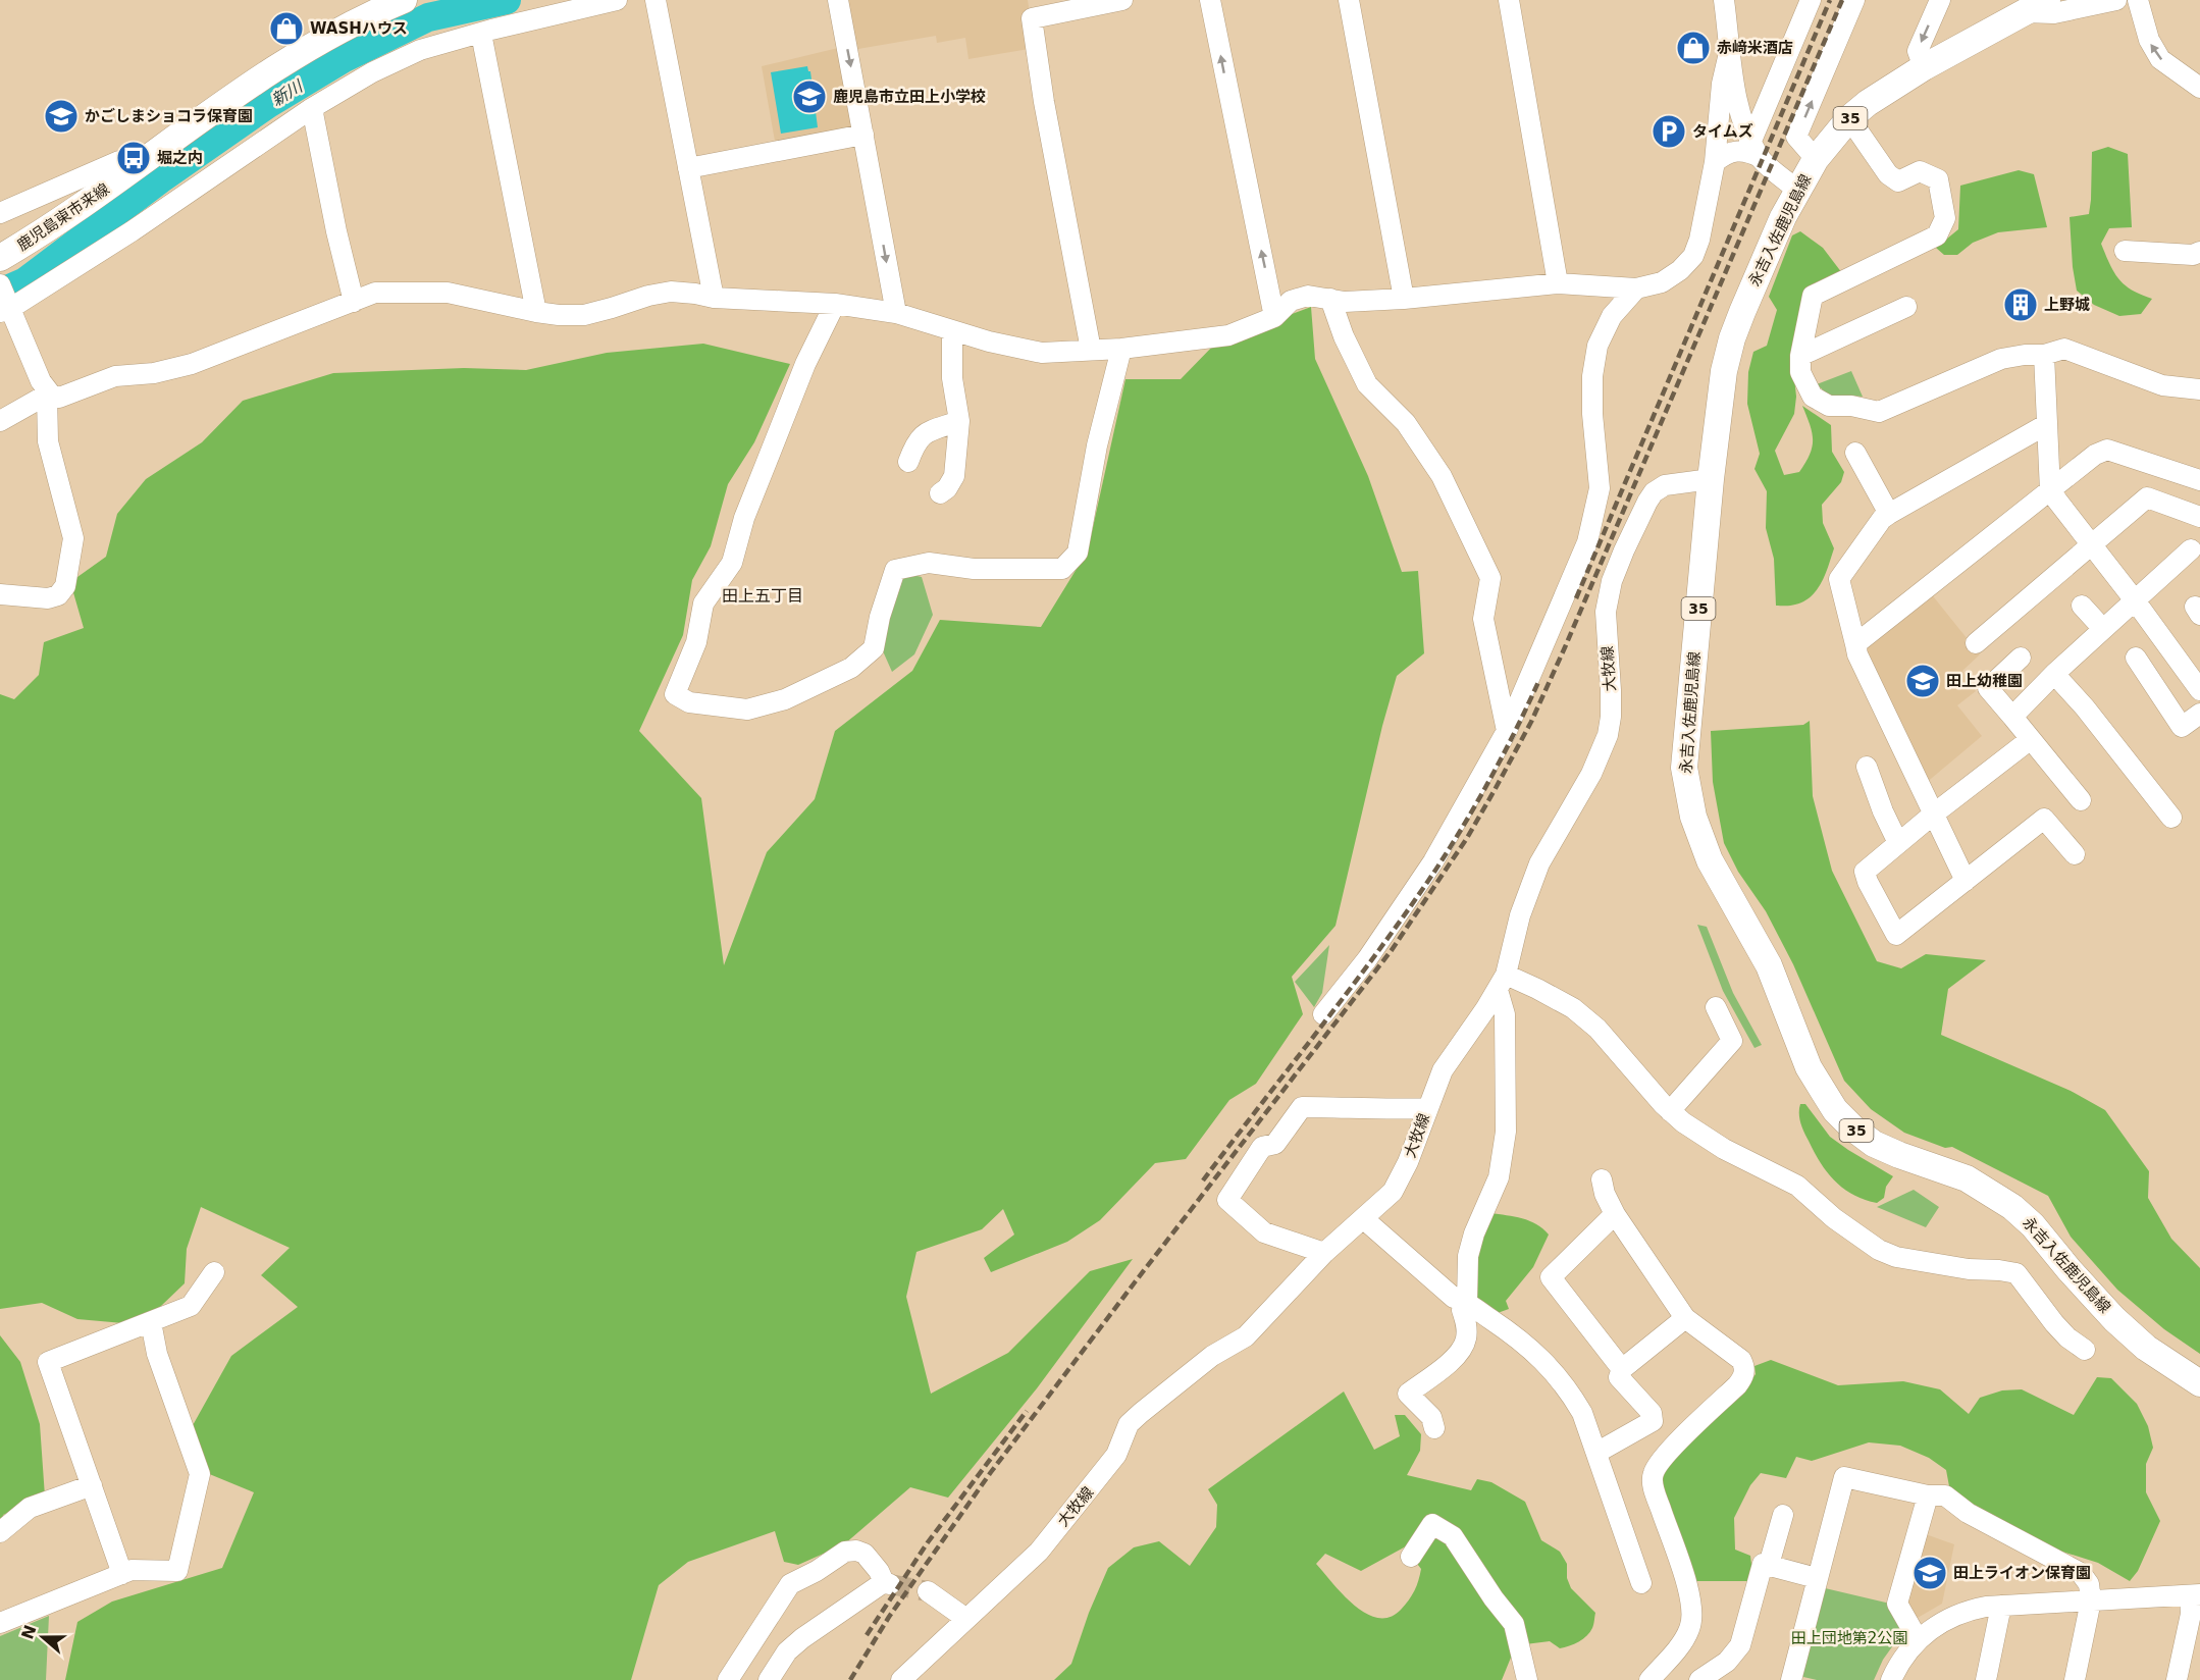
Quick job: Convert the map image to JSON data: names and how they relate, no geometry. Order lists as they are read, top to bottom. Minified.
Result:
{"streets":{"main road":["35","鹿児島東市来線","永吉入佐鹿児島線"],"street":["大牧線"]},"crossings":[["永吉入佐鹿児島線","大牧線"]],"districts":["田上五丁目"],"water":["新川"],"parks":["田上団地第2公園"],"places":{"shop":["WASHハウス","赤﨑米酒店"],"school or university":["鹿児島市立田上小学校","かごしまショコラ保育園","田上幼稚園","田上ライオン保育園"],"parking":["タイムズ"],"bus stop":["堀之内"],"building":["上野城"]},"north":"left"}
